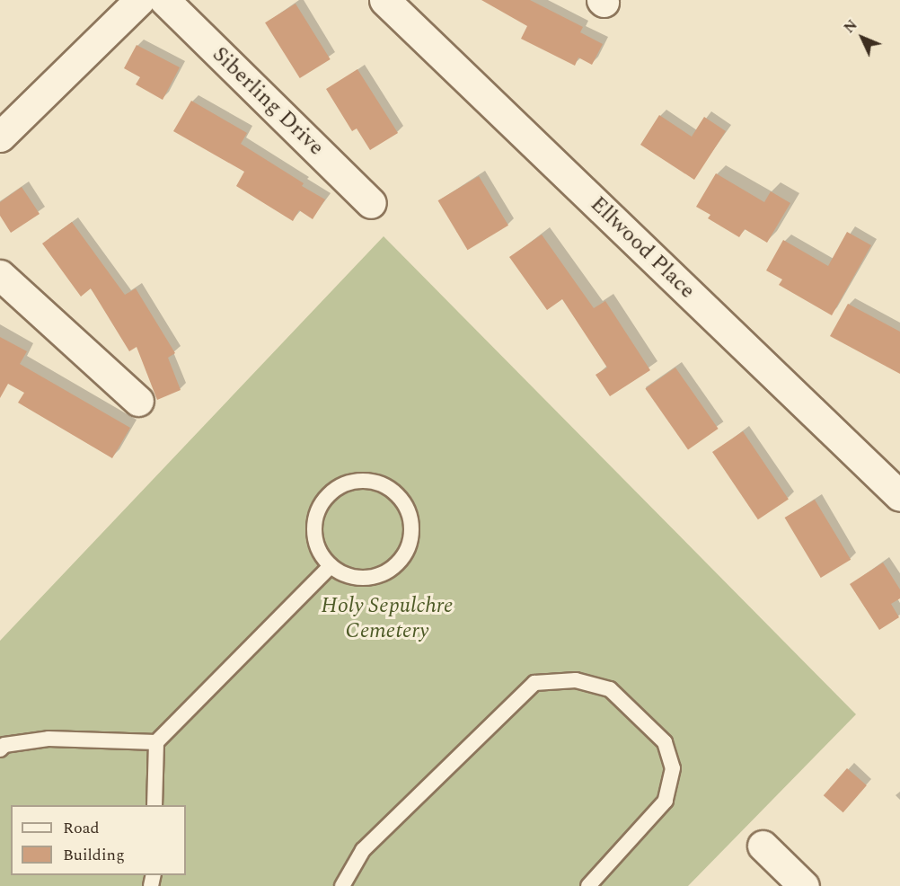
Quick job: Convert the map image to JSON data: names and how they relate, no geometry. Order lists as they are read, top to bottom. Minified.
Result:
{"streets":{"street":["Siberling Drive","Ellwood Place"]},"parks":["Holy Sepulchre Cemetery"],"legend":["Road","Building"],"north":"top left"}
